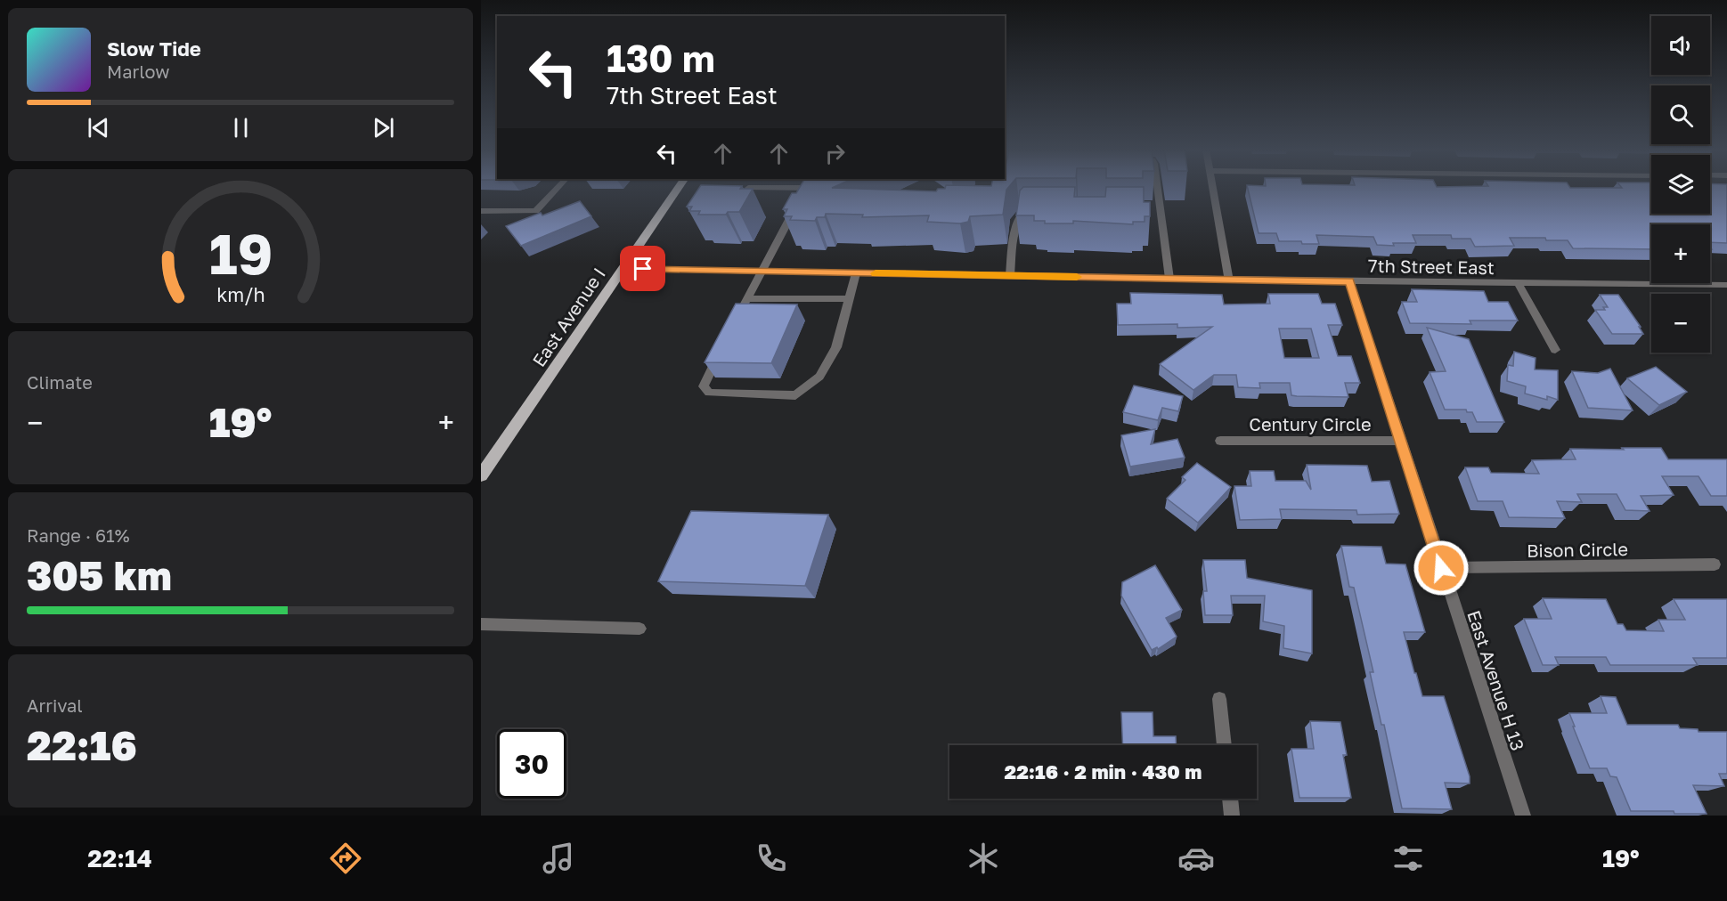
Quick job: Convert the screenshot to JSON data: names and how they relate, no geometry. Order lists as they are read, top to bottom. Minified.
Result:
{"streets":{"main road":["East Avenue I"],"street":["7th Street East","Century Circle","Bison Circle","East Avenue H 13"]},"crossings":[["7th Street East","East Avenue I"],["7th Street East","East Avenue H 13"],["Century Circle","East Avenue H 13"],["Bison Circle","East Avenue H 13"]],"page":{"map_buttons":["+","−"],"turn":["130 m","7th Street East"],"song":["Slow Tide","Marlow"],"tile":["Climate",["Range · 61%","305 km"],["Arrival","22:16"]],"heat":["−","19°","+"],"limit":"30","trip":"22:16 · 2 min · 430 m","tabs":["22:14","19°"],"gauge":["19","km/h"]}}
